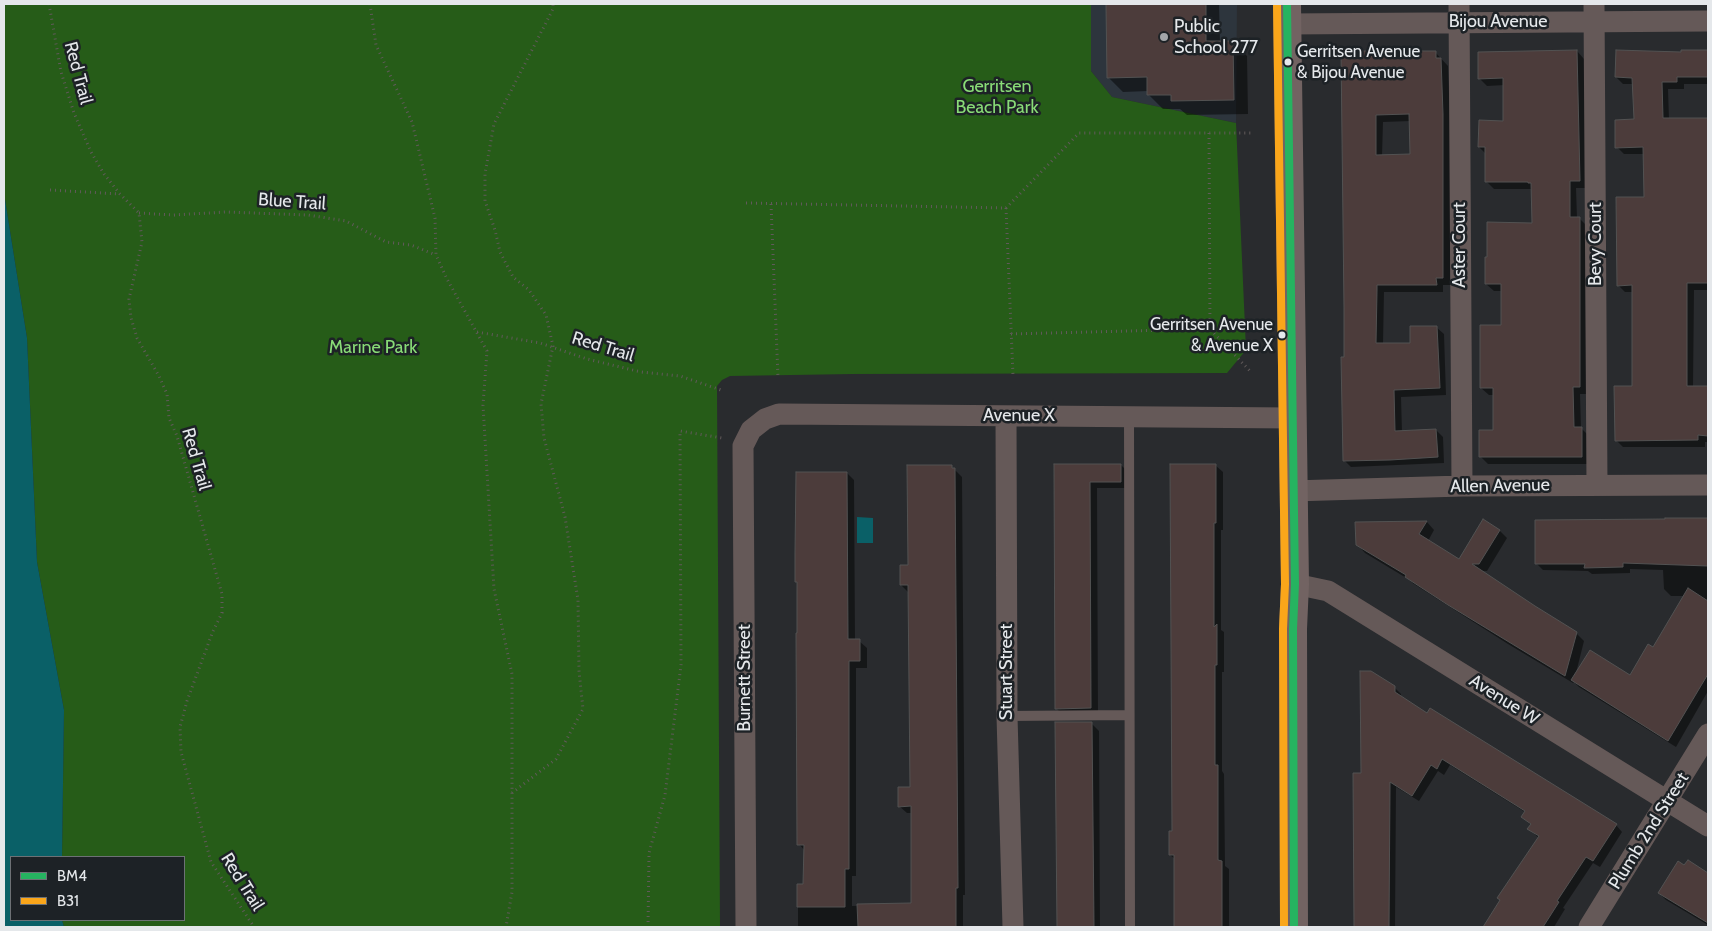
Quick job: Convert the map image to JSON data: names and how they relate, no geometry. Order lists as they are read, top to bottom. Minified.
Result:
{"streets":{"street":["Bijou Avenue","Bevy Court","Aster Court","Avenue X","Allen Avenue","Stuart Street","Burnett Street","Avenue W","Plumb 2nd Street"],"path":["Red Trail","Blue Trail"]},"crossings":[["Bijou Avenue","Bevy Court"],["Bijou Avenue","Aster Court"],["Red Trail","Blue Trail"],["Bevy Court","Allen Avenue"],["Aster Court","Allen Avenue"],["Avenue X","Stuart Street"],["Avenue X","Burnett Street"],["Avenue W","Plumb 2nd Street"]],"parks":["Gerritsen Beach Park","Marine Park"],"places":["Public School 277","Gerritsen Avenue & Bijou Avenue","Gerritsen Avenue & Avenue X"],"lines":["transit line BM4","transit line B31"],"legend":["BM4","B31"]}
